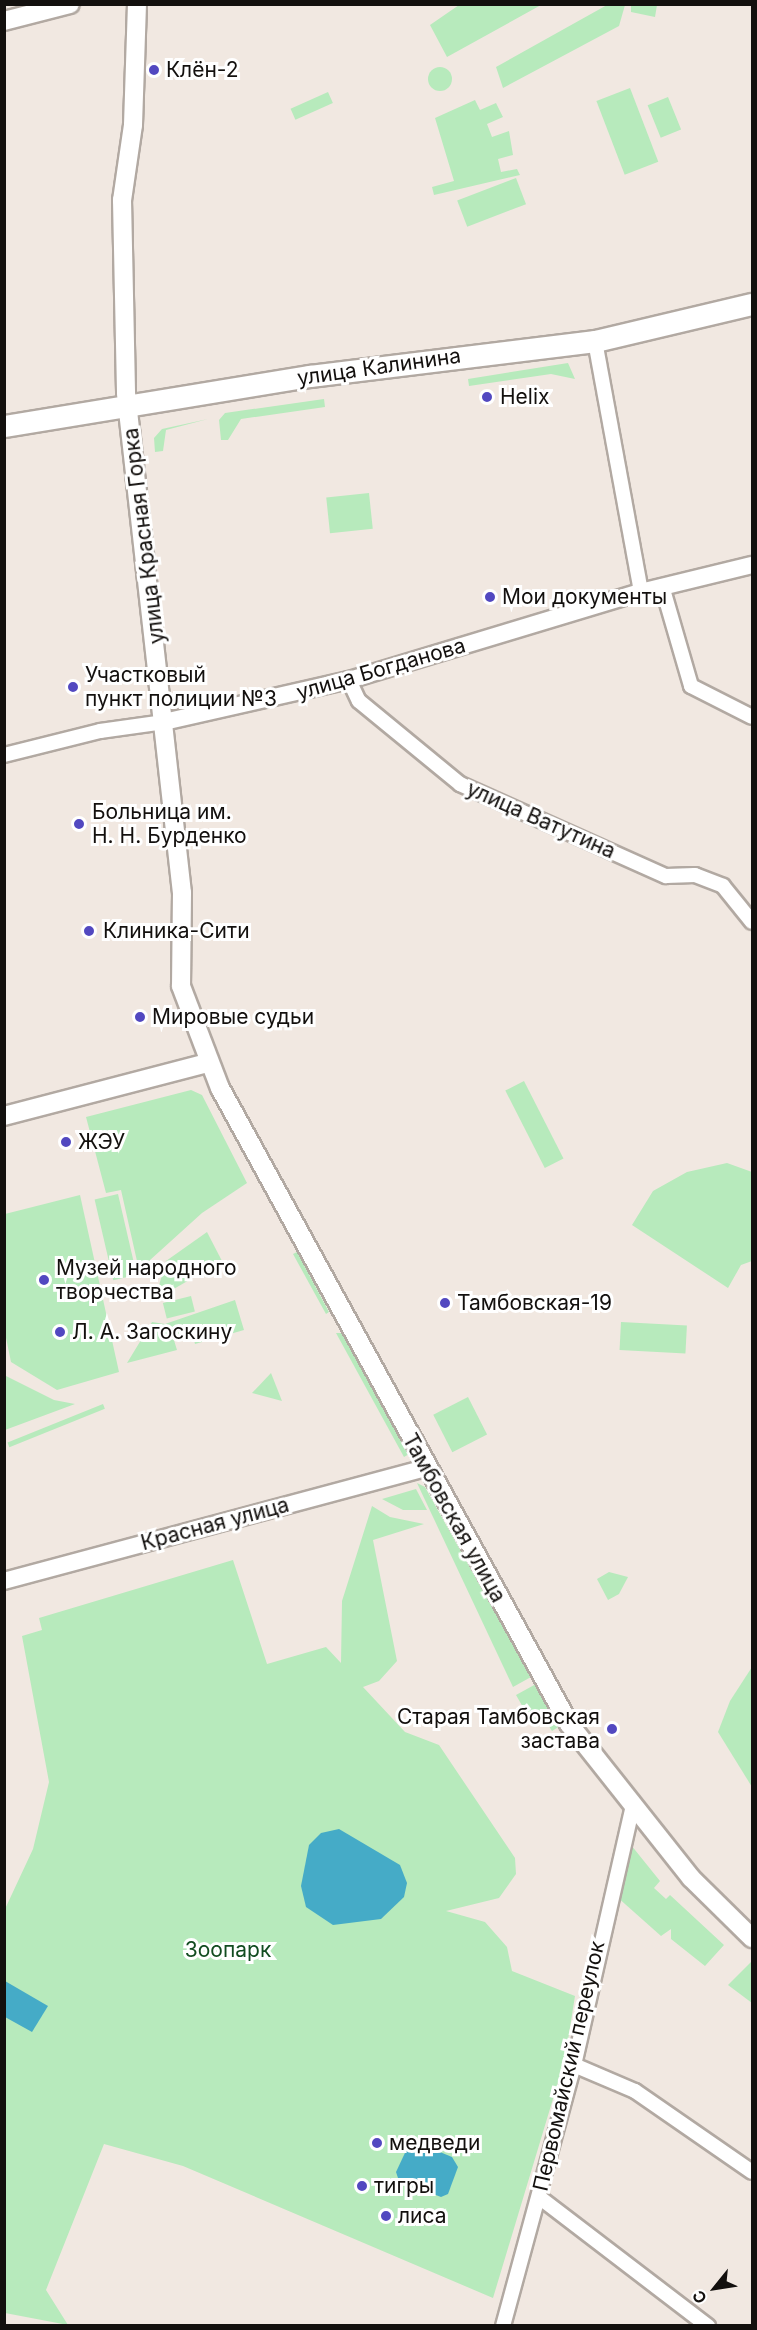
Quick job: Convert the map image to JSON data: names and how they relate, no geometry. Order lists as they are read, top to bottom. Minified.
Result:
{"streets":{"main road":["улица Калинина","улица Красная Горка","Тамбовская улица"],"street":["улица Богданова","улица Ватутина","Красная улица","Первомайский переулок"]},"crossings":[["улица Калинина","улица Красная Горка"],["улица Красная Горка","улица Богданова"],["улица Красная Горка","Тамбовская улица"],["улица Богданова","улица Ватутина"],["Тамбовская улица","Красная улица"],["Тамбовская улица","Первомайский переулок"]],"parks":["Зоопарк"],"places":["Клён-2","Helix","Мои документы","Участковый пункт полиции №3","Больница им. Н. Н. Бурденко","Клиника-Сити","Мировые судьи","ЖЭУ","Музей народного творчества","Тамбовская-19","Л. А. Загоскину","Старая Тамбовская застава","медведи","тигры","лиса"],"north":"bottom left"}
